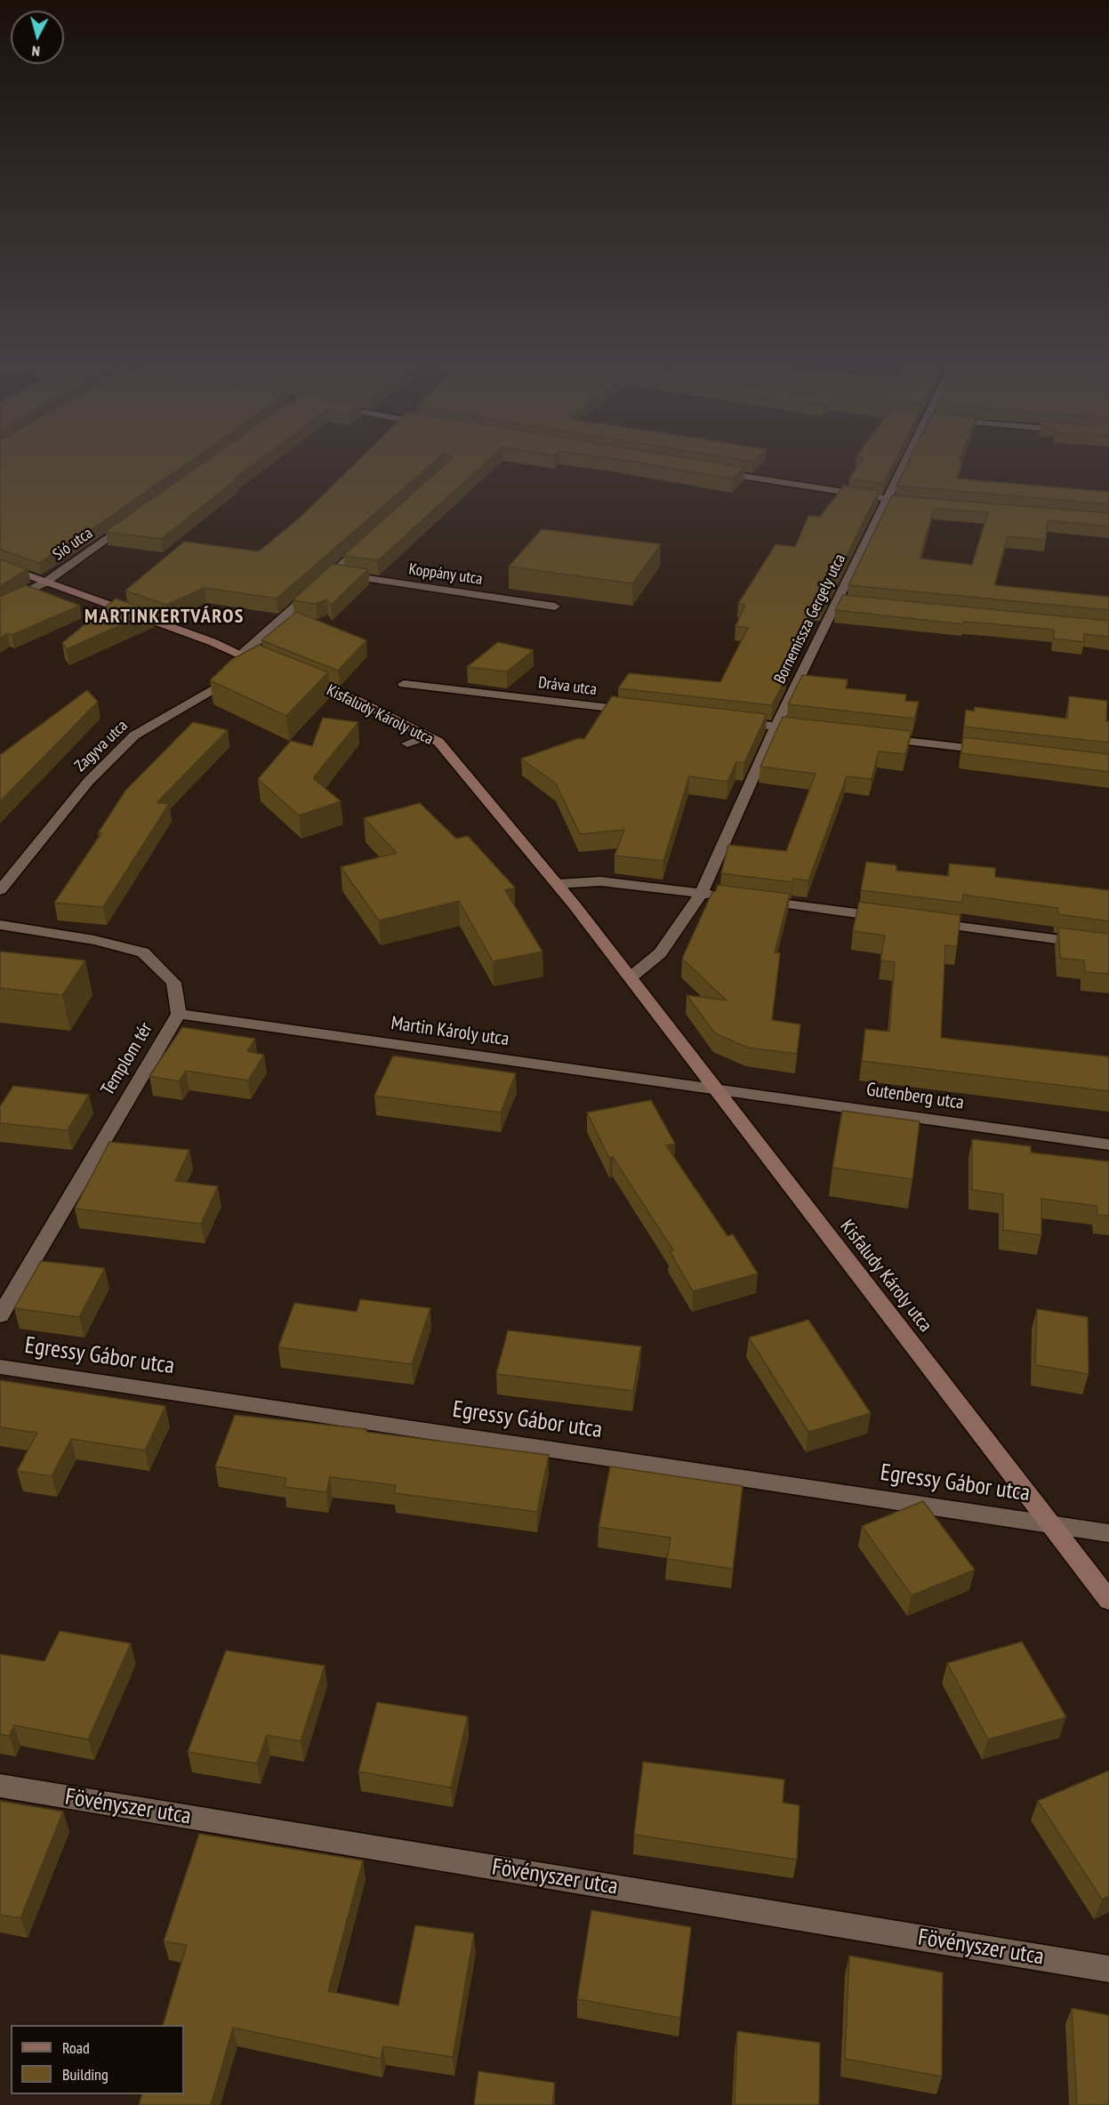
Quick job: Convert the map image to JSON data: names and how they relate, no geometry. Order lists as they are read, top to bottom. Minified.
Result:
{"streets":{"main road":["Kisfaludy Károly utca"],"street":["Sió utca","Koppány utca","Bornemissza Gergely utca","Dráva utca","Zagyva utca","Martin Károly utca","Templom tér","Gutenberg utca","Egressy Gábor utca","Fövényszer utca"]},"crossings":[["Kisfaludy Károly utca","Martin Károly utca"],["Kisfaludy Károly utca","Gutenberg utca"],["Kisfaludy Károly utca","Egressy Gábor utca"],["Martin Károly utca","Templom tér"],["Martin Károly utca","Gutenberg utca"]],"districts":["MARTINKERTVÁROS"],"legend":["Road","Building"],"north":"bottom"}
